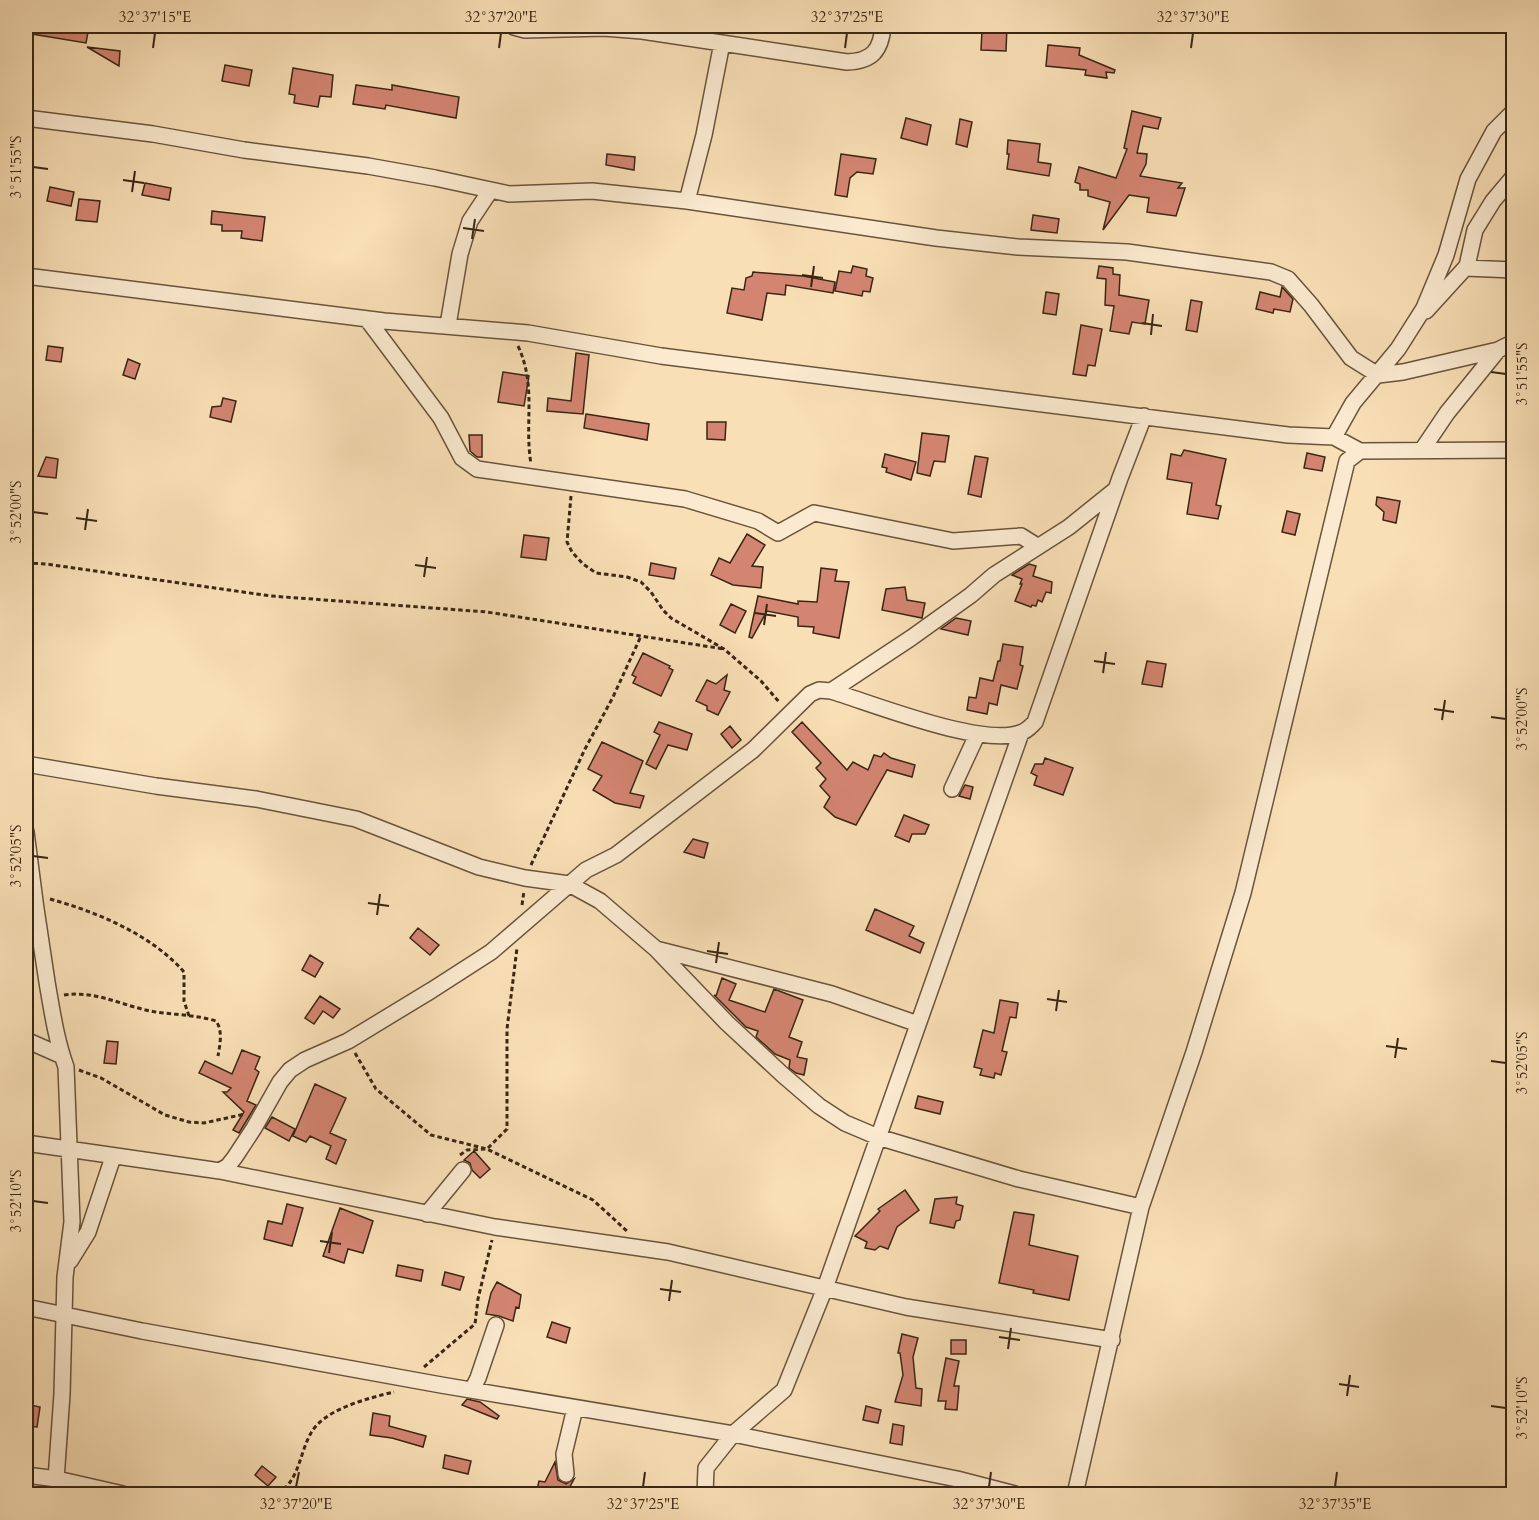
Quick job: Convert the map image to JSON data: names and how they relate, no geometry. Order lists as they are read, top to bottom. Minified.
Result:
{"coordinates":["32°37'15\"E","32°37'20\"E","32°37'25\"E","32°37'30\"E","3°51'55\"S","3°52'00\"S","3°52'05\"S","3°52'10\"S","32°37'35\"E"]}
